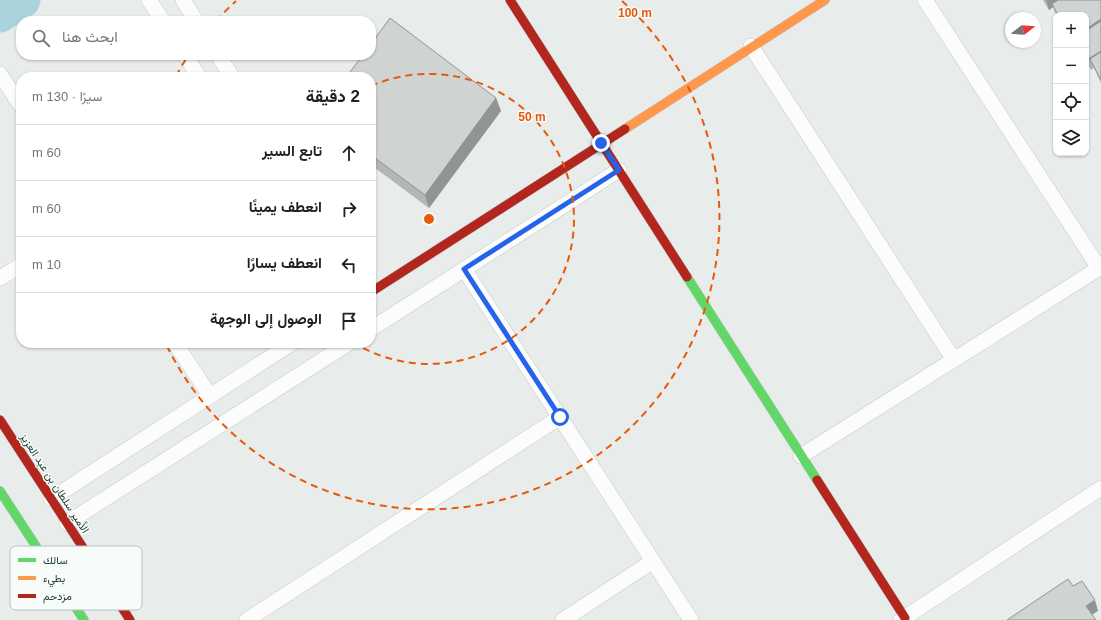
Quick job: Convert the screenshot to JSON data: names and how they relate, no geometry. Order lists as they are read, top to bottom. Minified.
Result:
{"streets":{"street":["الأمير سلطان بن عبد العزيز"]},"legend":["سالك","بطيء","مزدحم"],"north":"right","page":{"map_buttons":["+","−"],"search":"ابحث هنا","heading":["2 دقيقة","سيرًا · 130 m"],"list":[["تابع السير","60 m"],["انعطف يمينًا","60 m"],["انعطف يسارًا","10 m"],"الوصول إلى الوجهة"]},"rings":["100 m","50 m"]}
